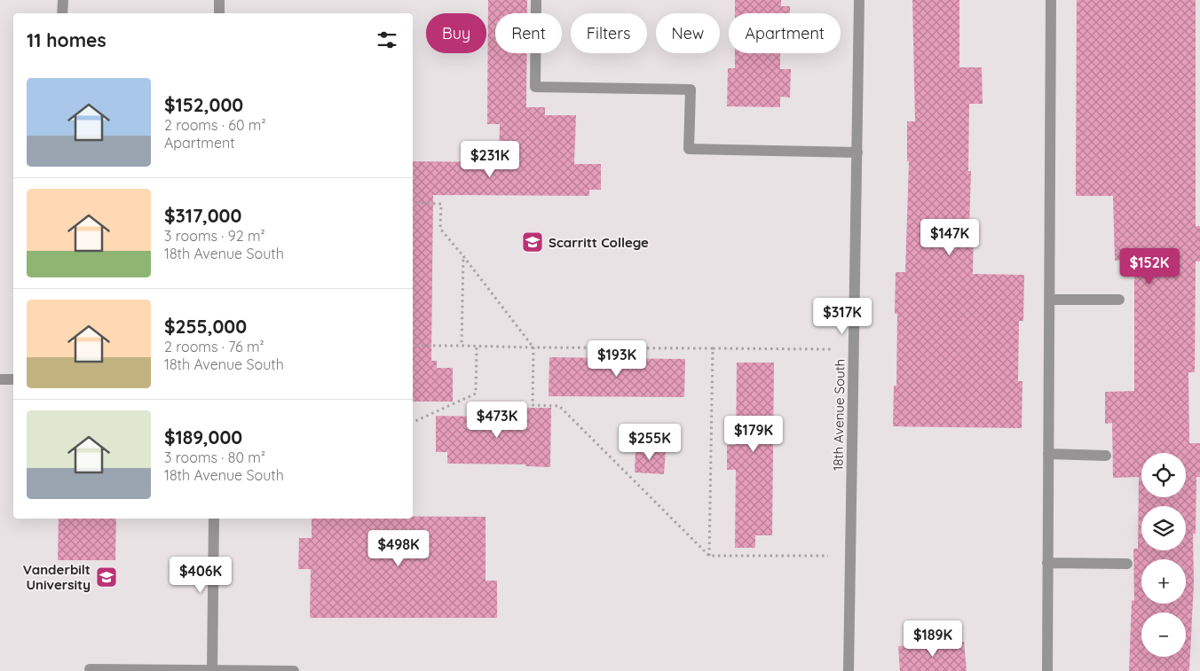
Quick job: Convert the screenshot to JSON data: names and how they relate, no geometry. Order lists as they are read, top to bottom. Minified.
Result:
{"streets":{"street":["18th Avenue South"]},"places":{"school or university":["Scarritt College","Vanderbilt University"]},"page":{"chip":["Buy","Rent","Filters","New","Apartment"],"heading":"11 homes","list":[{"name":"$152,000","note":"2 rooms · 60 m² · Apartment"},{"name":"$317,000","note":"3 rooms · 92 m² · 18th Avenue South"},{"name":"$255,000","note":"2 rooms · 76 m² · 18th Avenue South"},{"name":"$189,000","note":"3 rooms · 80 m² · 18th Avenue South"}],"price":["$231K","$147K","$152K","$317K","$193K","$473K","$179K","$255K","$498K","$406K","$189K"],"map_buttons":["+","−"]}}
